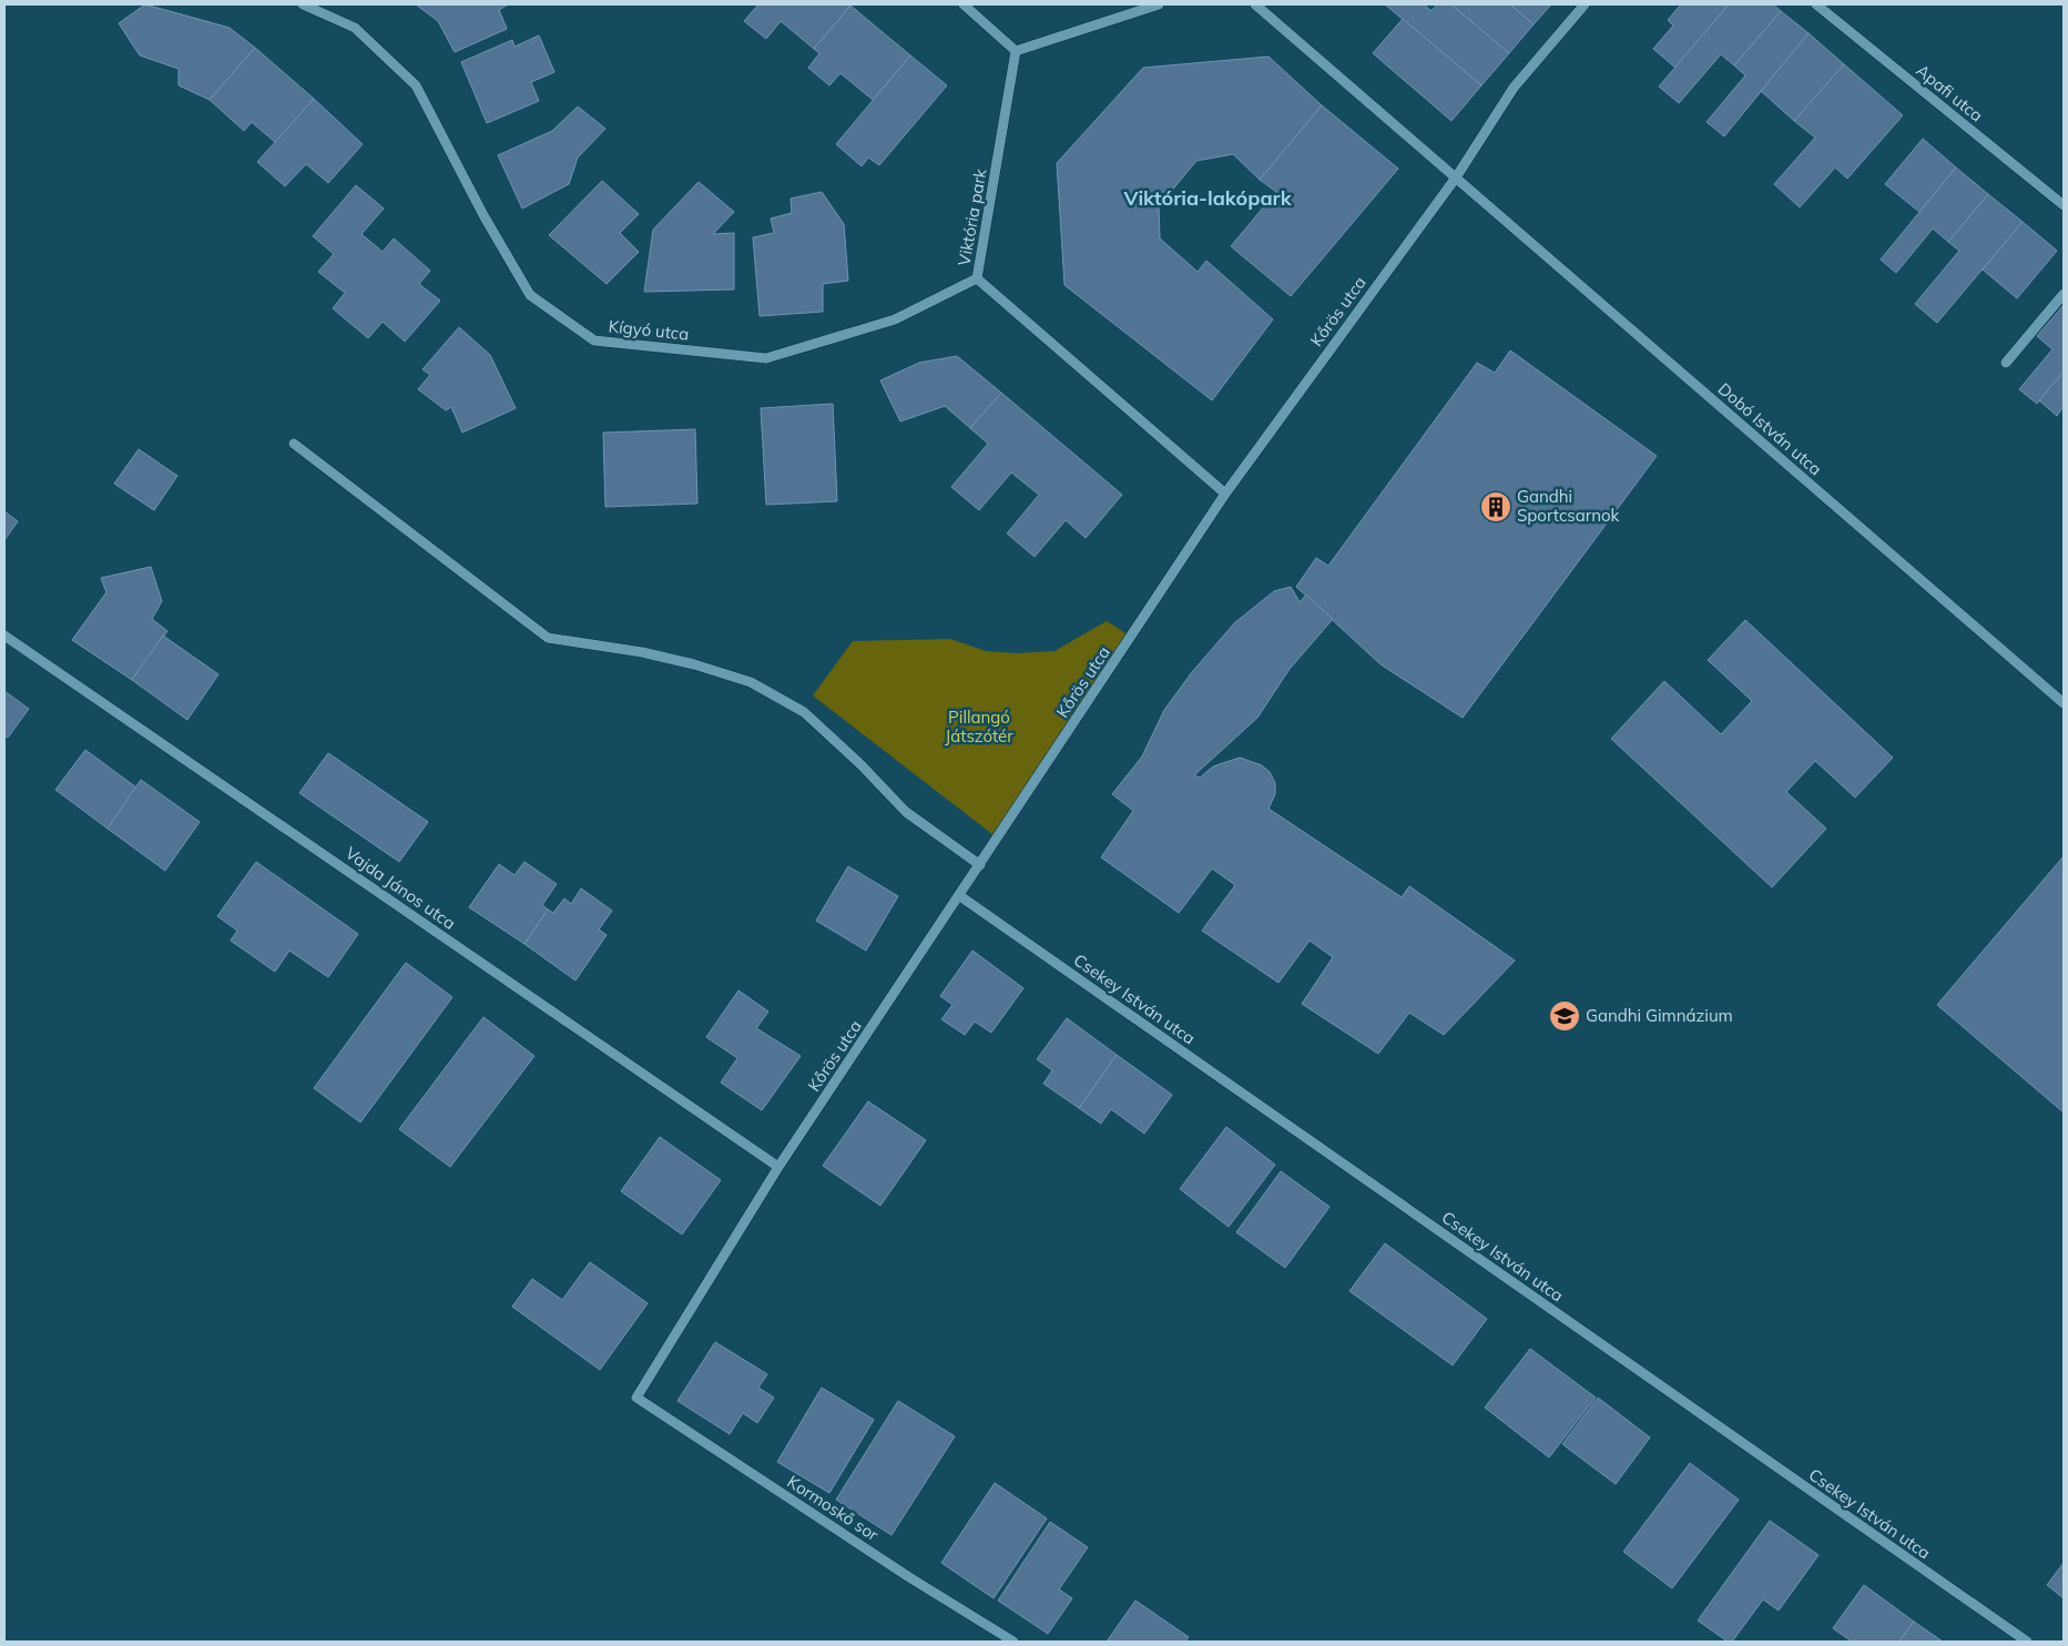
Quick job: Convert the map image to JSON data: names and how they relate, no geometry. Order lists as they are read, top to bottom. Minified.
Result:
{"streets":{"street":["Apafi utca","Viktória park","Kőrös utca","Kígyó utca","Dobó István utca","Vajda János utca","Csekey István utca","Kormoskő sor"]},"crossings":[["Viktória park","Kőrös utca"],["Viktória park","Kígyó utca"],["Kőrös utca","Dobó István utca"],["Kőrös utca","Vajda János utca"],["Kőrös utca","Csekey István utca"],["Kőrös utca","Kormoskő sor"]],"districts":["Viktória-lakópark"],"parks":["Pillangó Játszótér"],"places":{"building":["Gandhi Sportcsarnok"],"school or university":["Gandhi Gimnázium"]}}
